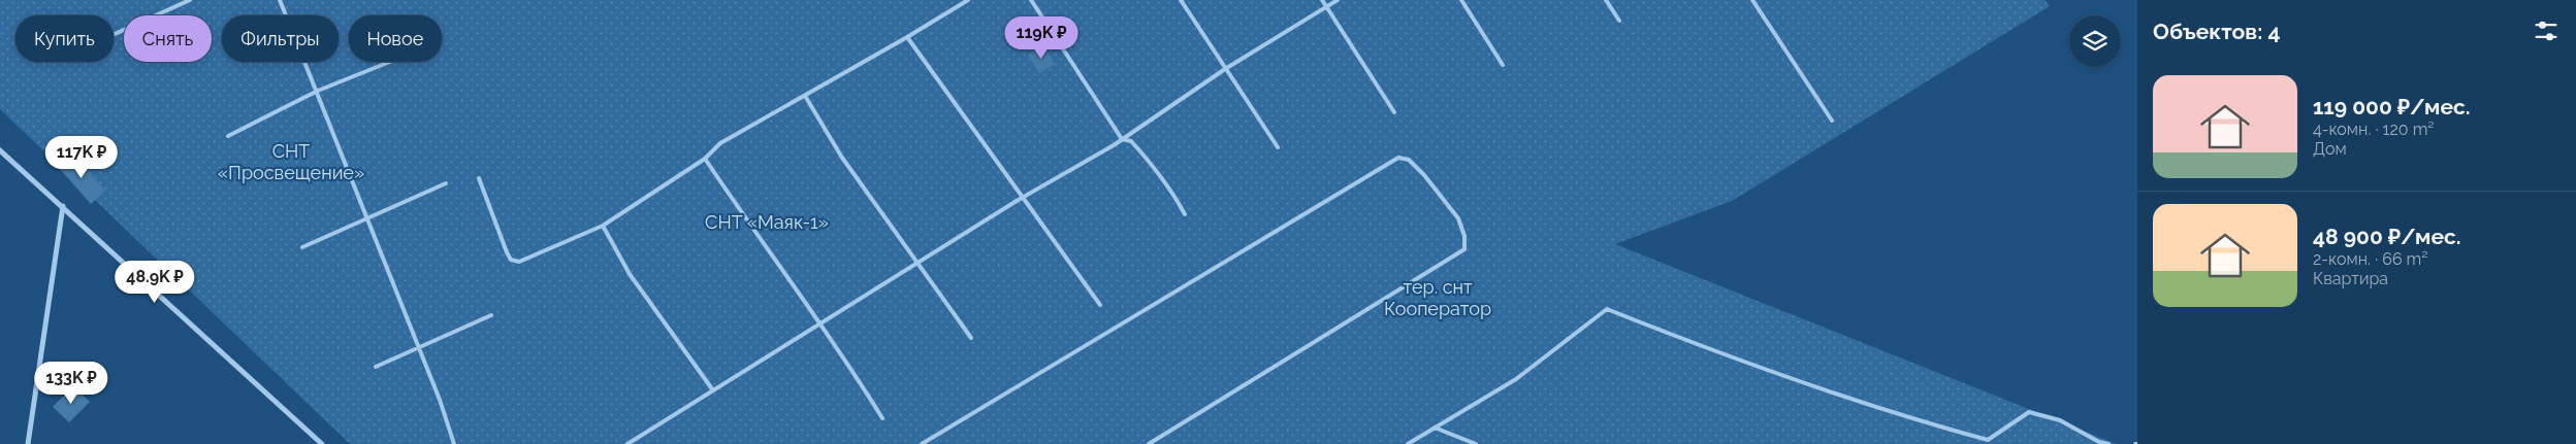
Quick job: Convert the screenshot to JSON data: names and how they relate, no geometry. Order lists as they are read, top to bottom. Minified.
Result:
{"parks":["СНТ «Просвещение»","СНТ «Маяк-1»","тер. снт Кооператор"],"page":{"heading":"Объектов: 4","chip":["Купить","Снять","Фильтры","Новое"],"price":["119K ₽","117K ₽","48.9K ₽","133K ₽"],"list":[{"name":"119 000 ₽/мес.","note":"4-комн. · 120 m² · Дом"},{"name":"48 900 ₽/мес.","note":"2-комн. · 66 m² · Квартира"}]}}
